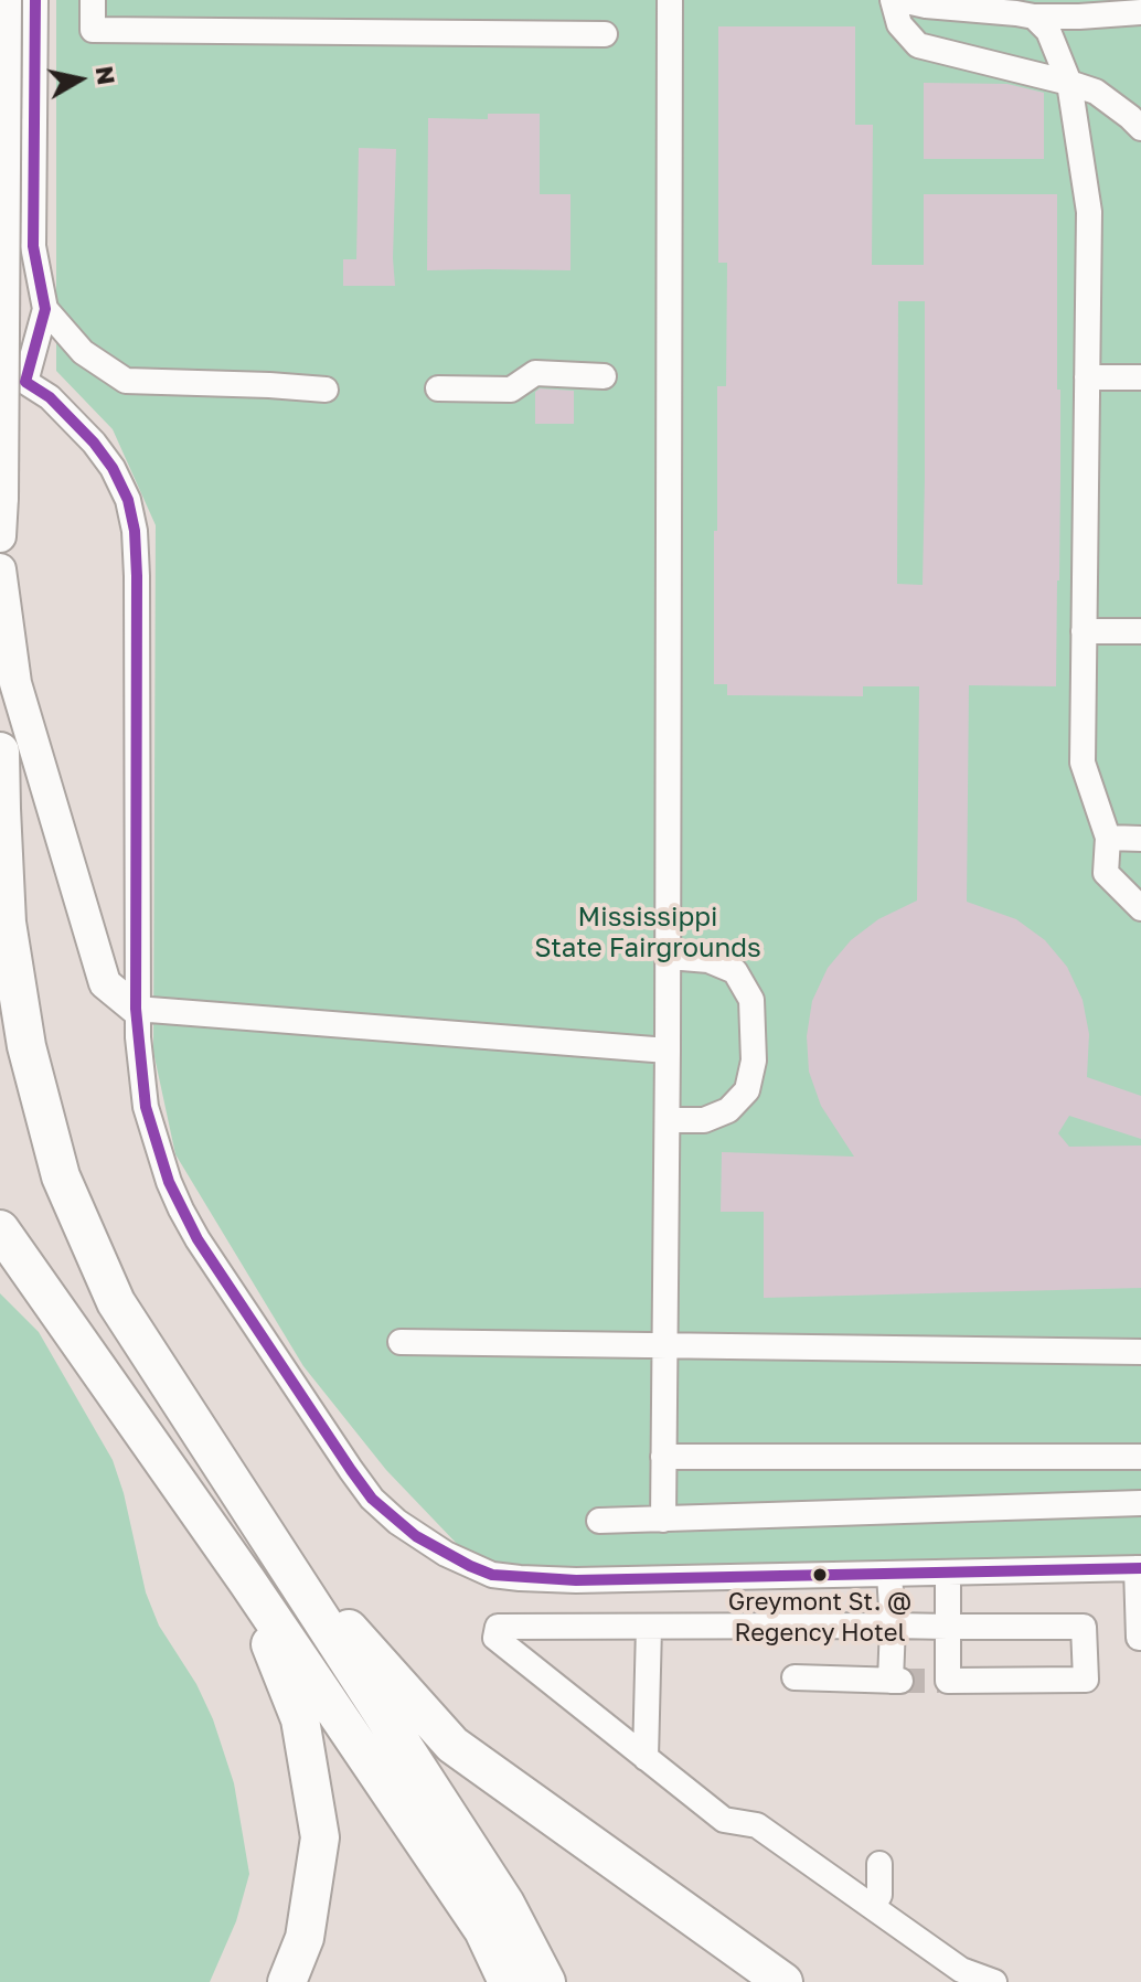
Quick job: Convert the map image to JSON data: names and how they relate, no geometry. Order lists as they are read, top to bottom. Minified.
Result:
{"parks":["Mississippi State Fairgrounds"],"places":["Greymont St. @ Regency Hotel"],"north":"right"}
